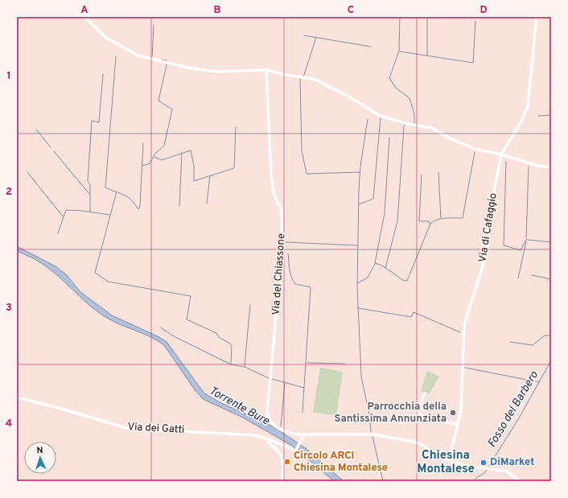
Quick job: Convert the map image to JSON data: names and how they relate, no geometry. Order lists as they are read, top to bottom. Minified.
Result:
{"streets":{"street":["Via di Cafaggio","Via del Chiassone","Via dei Gatti"]},"crossings":[["Via di Cafaggio","Via del Chiassone"],["Via del Chiassone","Via dei Gatti"]],"districts":["Chiesina Montalese"],"water":["Torrente Bure","Fosso del Barbero"],"places":["Parrocchia della Santissima Annunziata","Circolo ARCI Chiesina Montalese","DiMarket"],"north":"top","grid":{"columns":["A","B","C","D"],"rows":["1","2","3","4"]}}
